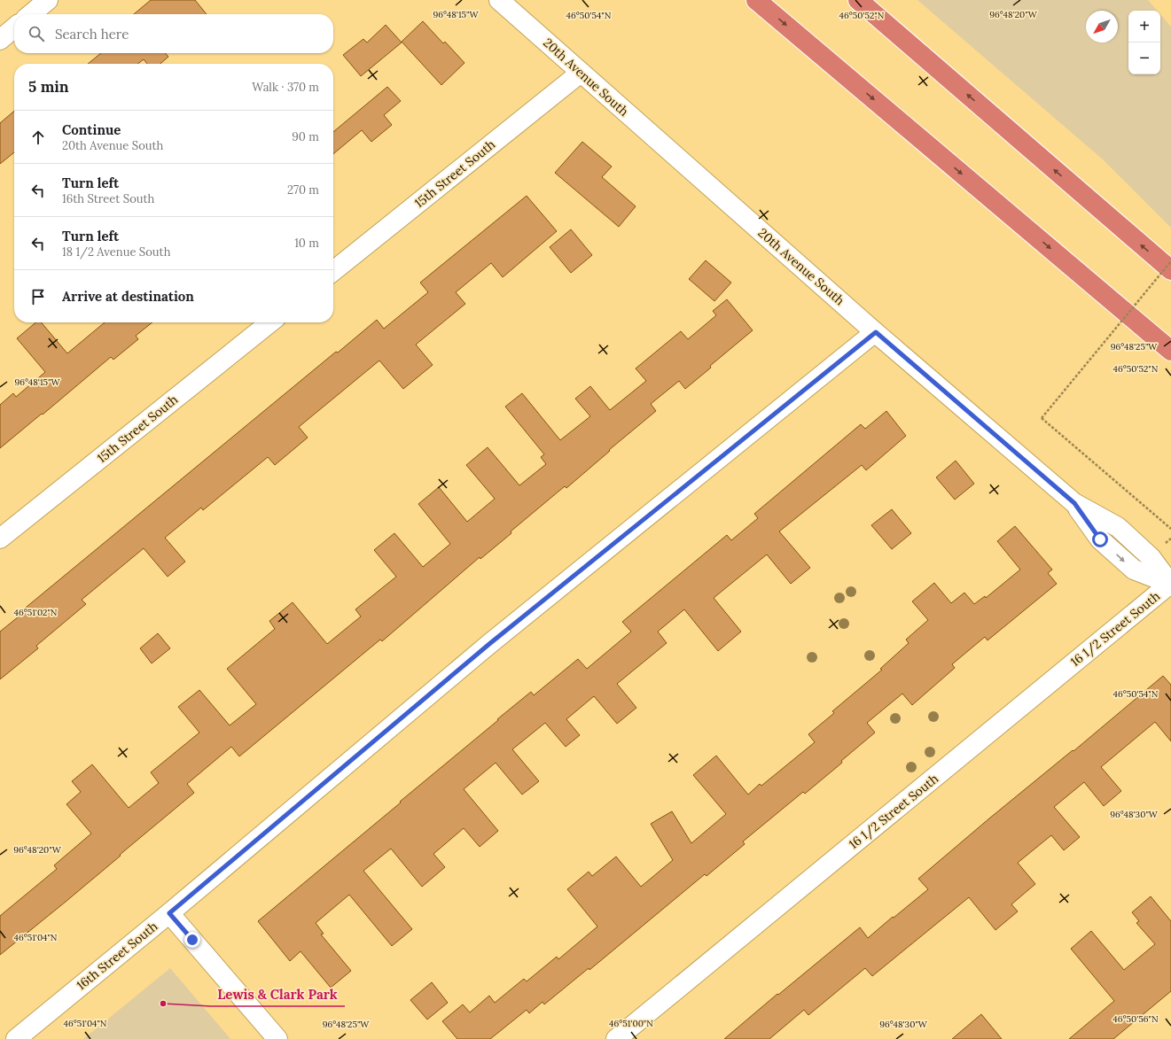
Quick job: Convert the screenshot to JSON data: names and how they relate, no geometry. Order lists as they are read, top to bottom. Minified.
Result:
{"streets":{"street":["20th Avenue South","15th Street South","16 1/2 Street South","16th Street South"]},"crossings":[["20th Avenue South","15th Street South"],["20th Avenue South","16 1/2 Street South"],["20th Avenue South","16th Street South"]],"places":["Lewis & Clark Park"],"north":"bottom left","page":{"map_buttons":["+","−"],"search":"Search here","heading":["5 min","Walk · 370 m"],"list":[["Continue","20th Avenue South","90 m"],["Turn left","16th Street South","270 m"],["Turn left","18 1/2 Avenue South","10 m"],"Arrive at destination"]},"coordinates":["96°48'20\"W","96°48'15\"W","46°50'54\"N","46°50'52\"N","96°48'25\"W","46°51'02\"N","96°48'30\"W","46°51'04\"N","46°50'56\"N","46°51'00\"N"]}
